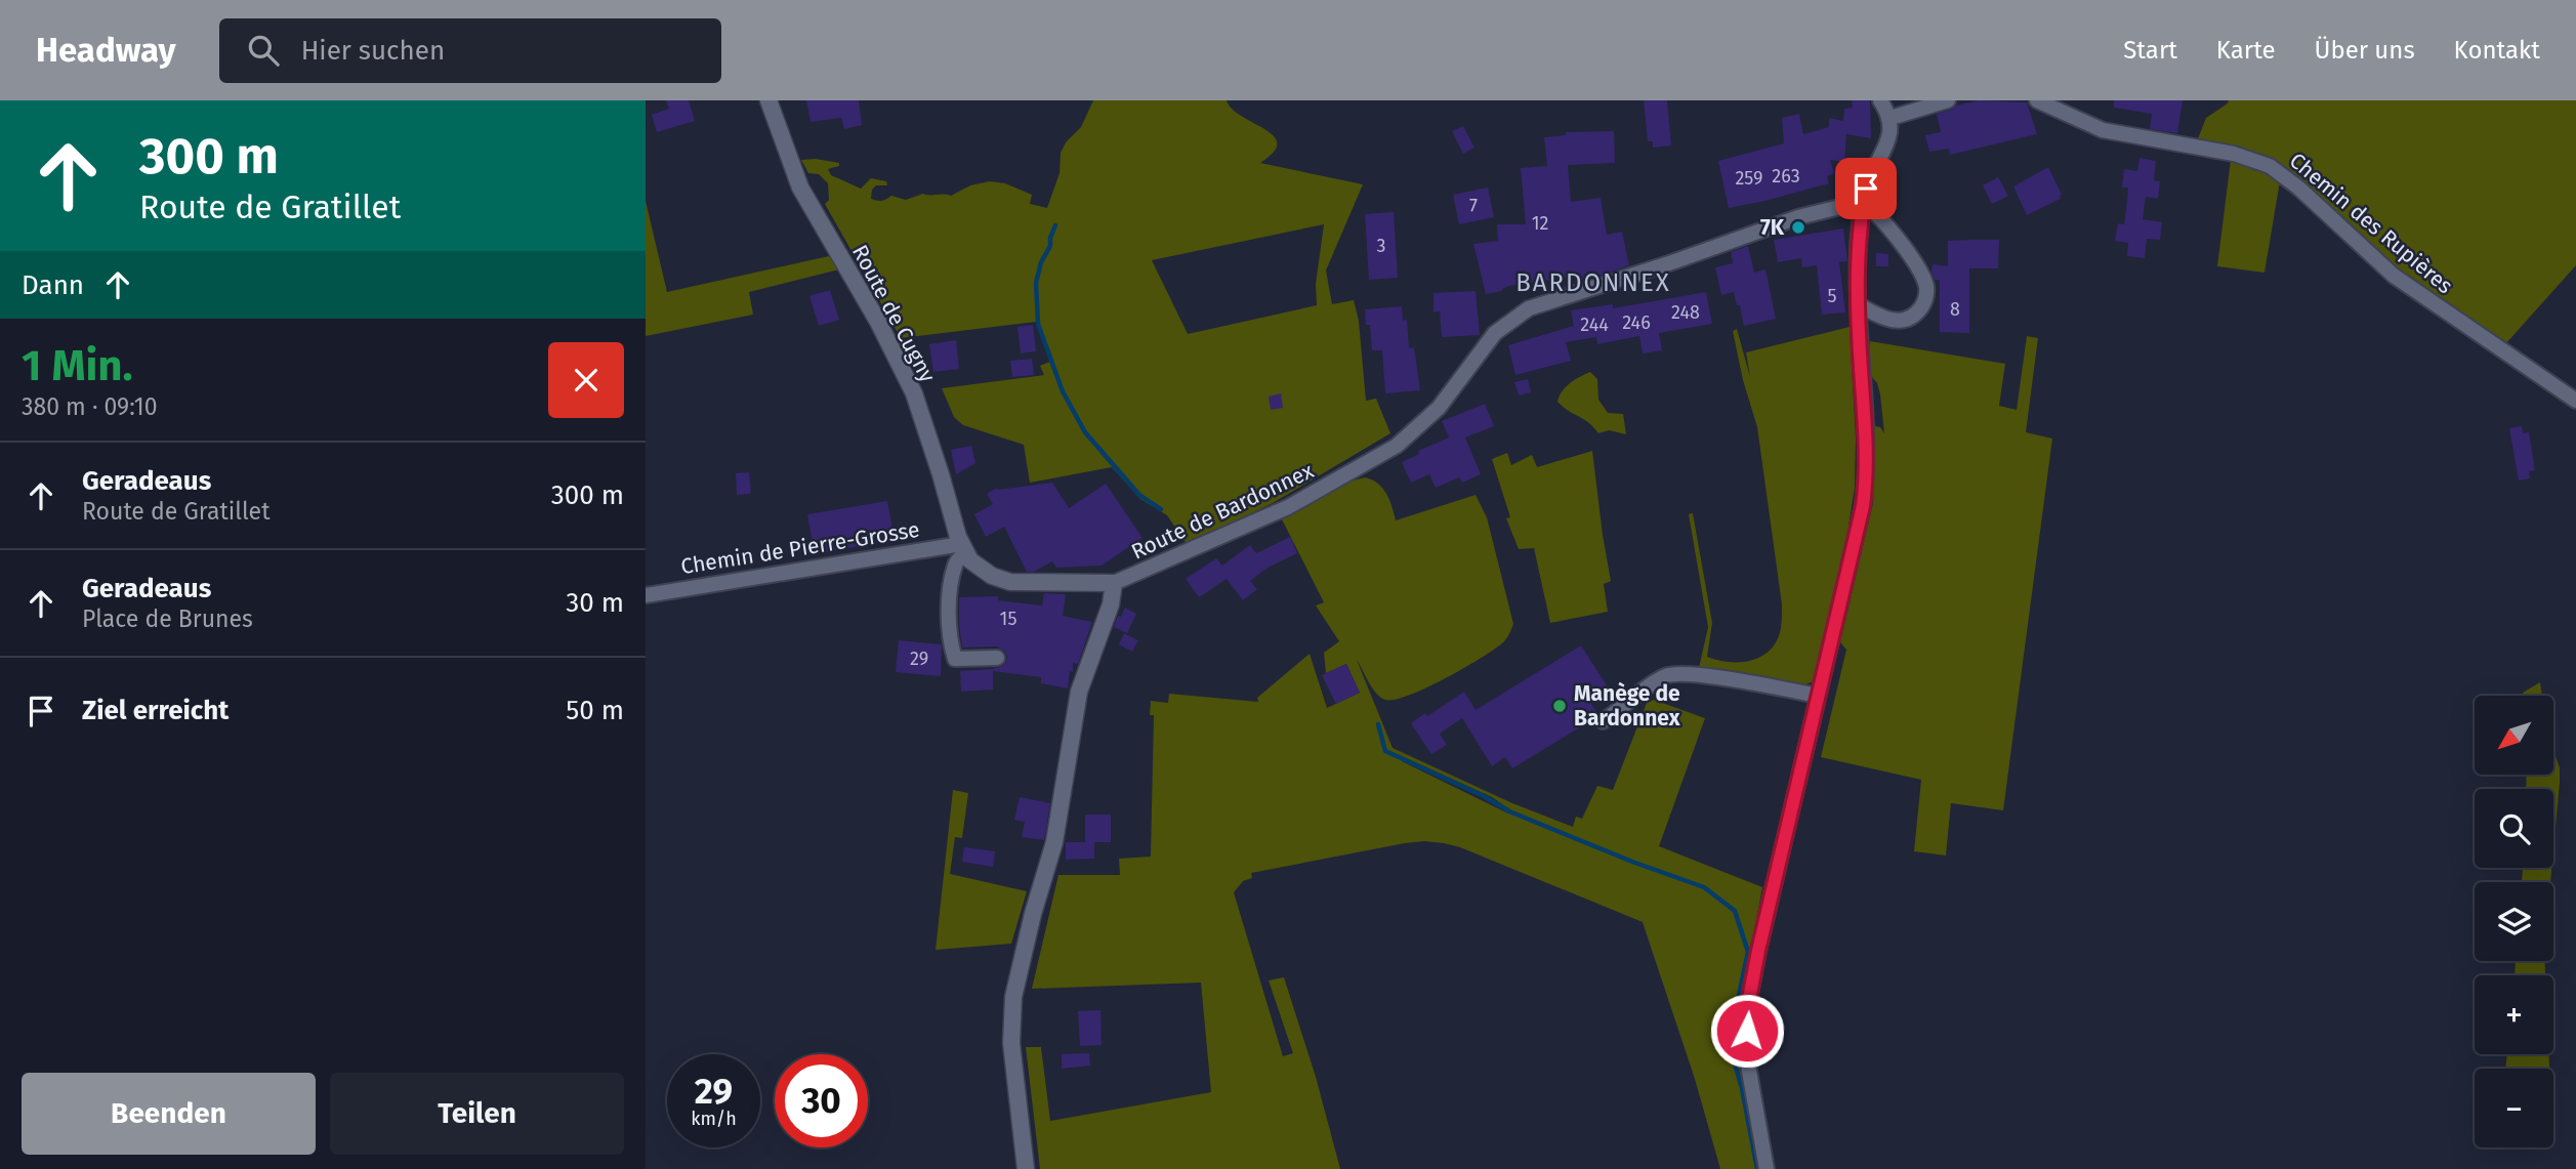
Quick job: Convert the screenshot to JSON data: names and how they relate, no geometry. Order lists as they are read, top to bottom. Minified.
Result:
{"streets":{"street":["Chemin des Rupières","Route de Cugny","Route de Bardonnex","Chemin de Pierre-Grosse"]},"crossings":[["Route de Cugny","Chemin de Pierre-Grosse"]],"districts":["BARDONNEX"],"places":["7K","Manège de Bardonnex"],"house_numbers":["263","259","7","12","3","5","8","248","246","244","15","29"],"north":"bottom left","page":{"header":"Headway","search":"Hier suchen","nav":["Start","Karte","Über uns","Kontakt"],"turn":["300 m","Route de Gratillet"],"then":"Dann","heading":["1 Min.","380 m · 09:10"],"list":[{"name":"Geradeaus","note":"Route de Gratillet","value":"300 m"},{"name":"Geradeaus","note":"Place de Brunes","value":"30 m"},{"name":"Ziel erreicht","value":"50 m"}],"map_buttons":["+","−"],"speed":"29 km/h","limit":"30","buttons":["Beenden","Teilen"]}}
